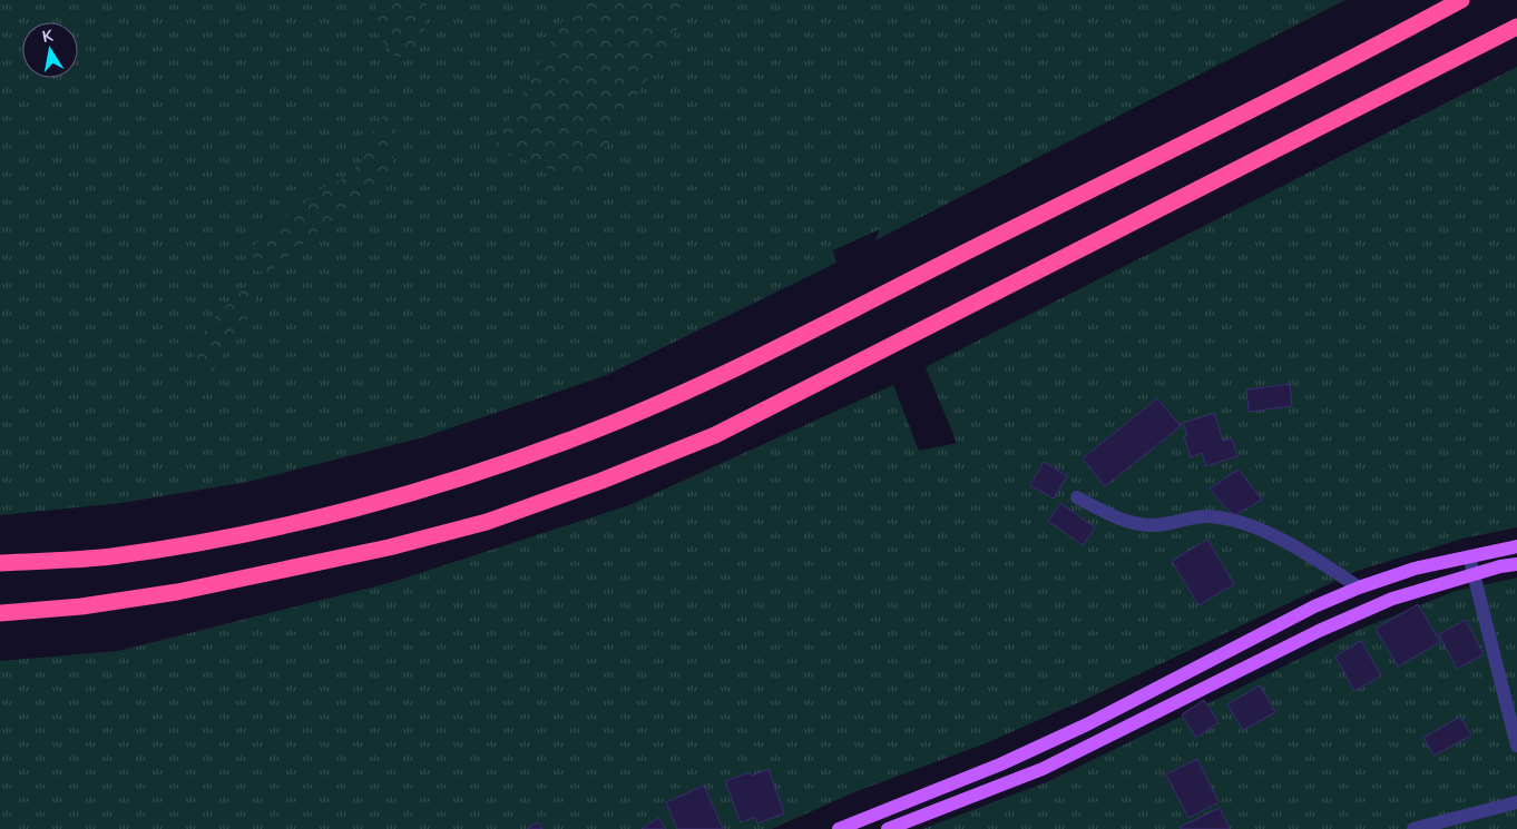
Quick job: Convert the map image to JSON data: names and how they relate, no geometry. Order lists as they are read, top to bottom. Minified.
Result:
{"north":"top"}
